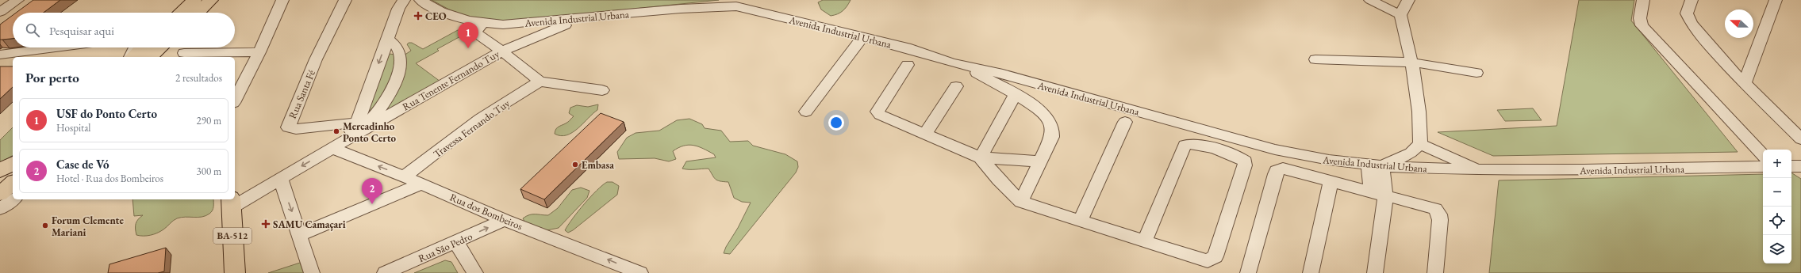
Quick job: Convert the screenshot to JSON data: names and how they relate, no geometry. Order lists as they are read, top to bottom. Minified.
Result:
{"streets":{"main road":["BA-512"],"street":["Avenida Industrial Urbana","Rua Tenente Fernando Tuy","Rua Santa Fé","Travessa Fernando Tuy","Rua dos Bombeiros","Rua São Pedro"]},"crossings":[["Avenida Industrial Urbana","Rua Tenente Fernando Tuy"],["Rua Tenente Fernando Tuy","Rua dos Bombeiros"],["Rua Tenente Fernando Tuy","BA-512"],["Travessa Fernando Tuy","Rua dos Bombeiros"],["Rua dos Bombeiros","Rua São Pedro"]],"one_way":["Rua dos Bombeiros","Rua São Pedro"],"places":{"health":["CEO","SAMU Camaçari"],"other":["Mercadinho Ponto Certo","Embasa","Forum Clemente Mariani"]},"north":"left","page":{"search":"Pesquisar aqui","pins":["1","2"],"heading":["Por perto","2 resultados"],"list":[{"mark":"1","name":"USF do Ponto Certo","note":"Hospital","value":"290 m"},{"mark":"2","name":"Case de Vó","note":"Hotel · Rua dos Bombeiros","value":"300 m"}],"map_buttons":["+","−"]}}
